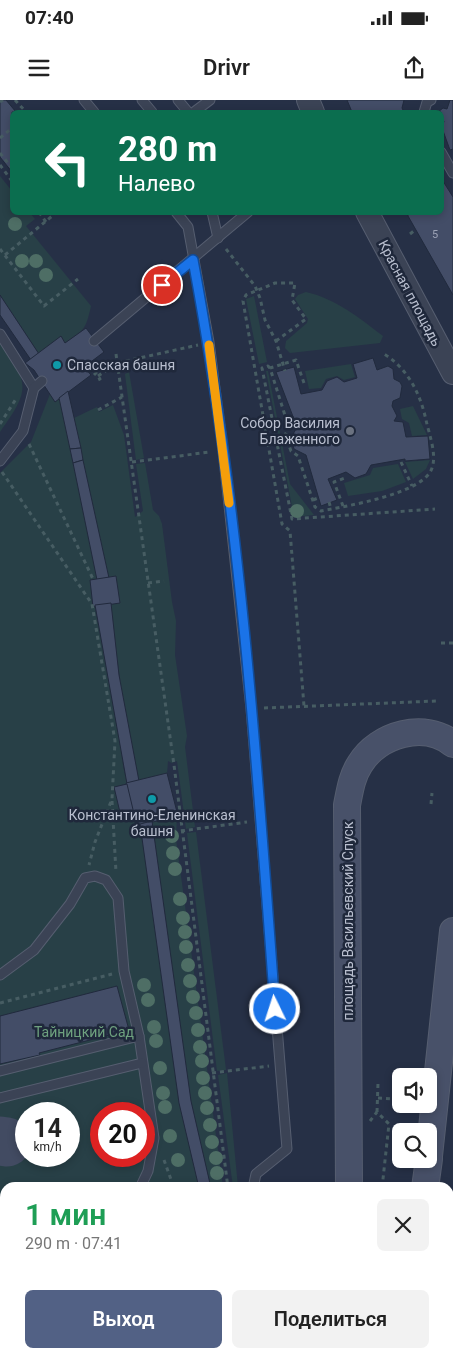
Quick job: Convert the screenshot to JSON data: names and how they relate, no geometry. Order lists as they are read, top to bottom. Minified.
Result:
{"streets":{"main road":["площадь Васильевский Спуск"],"street":["Красная площадь"]},"parks":["Тайницкий Сад"],"places":["Спасская башня","Собор Василия Блаженного","Константино-Еленинская башня"],"house_numbers":["5"],"page":{"status":"07:40","header":"Drivr","turn":["280 m","Налево"],"speed":"14 km/h","limit":"20","heading":["1 мин","290 m · 07:41"],"buttons":["Выход","Поделиться"]}}
